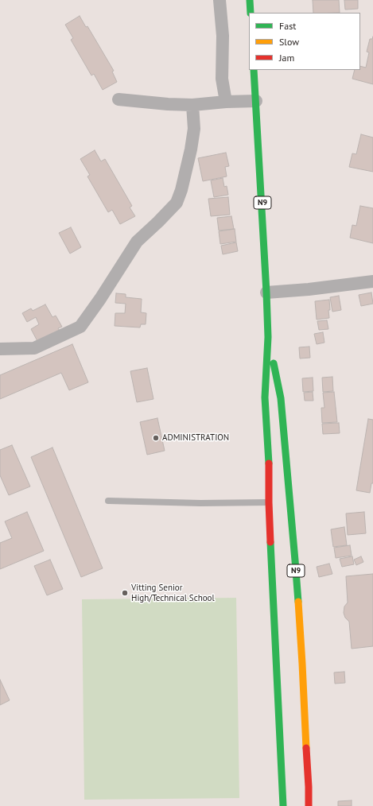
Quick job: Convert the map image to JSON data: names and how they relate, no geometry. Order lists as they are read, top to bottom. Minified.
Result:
{"streets":{"highway":["N9"]},"places":["ADMINISTRATION","Vitting Senior High/Technical School"],"legend":["Fast","Slow","Jam"]}
